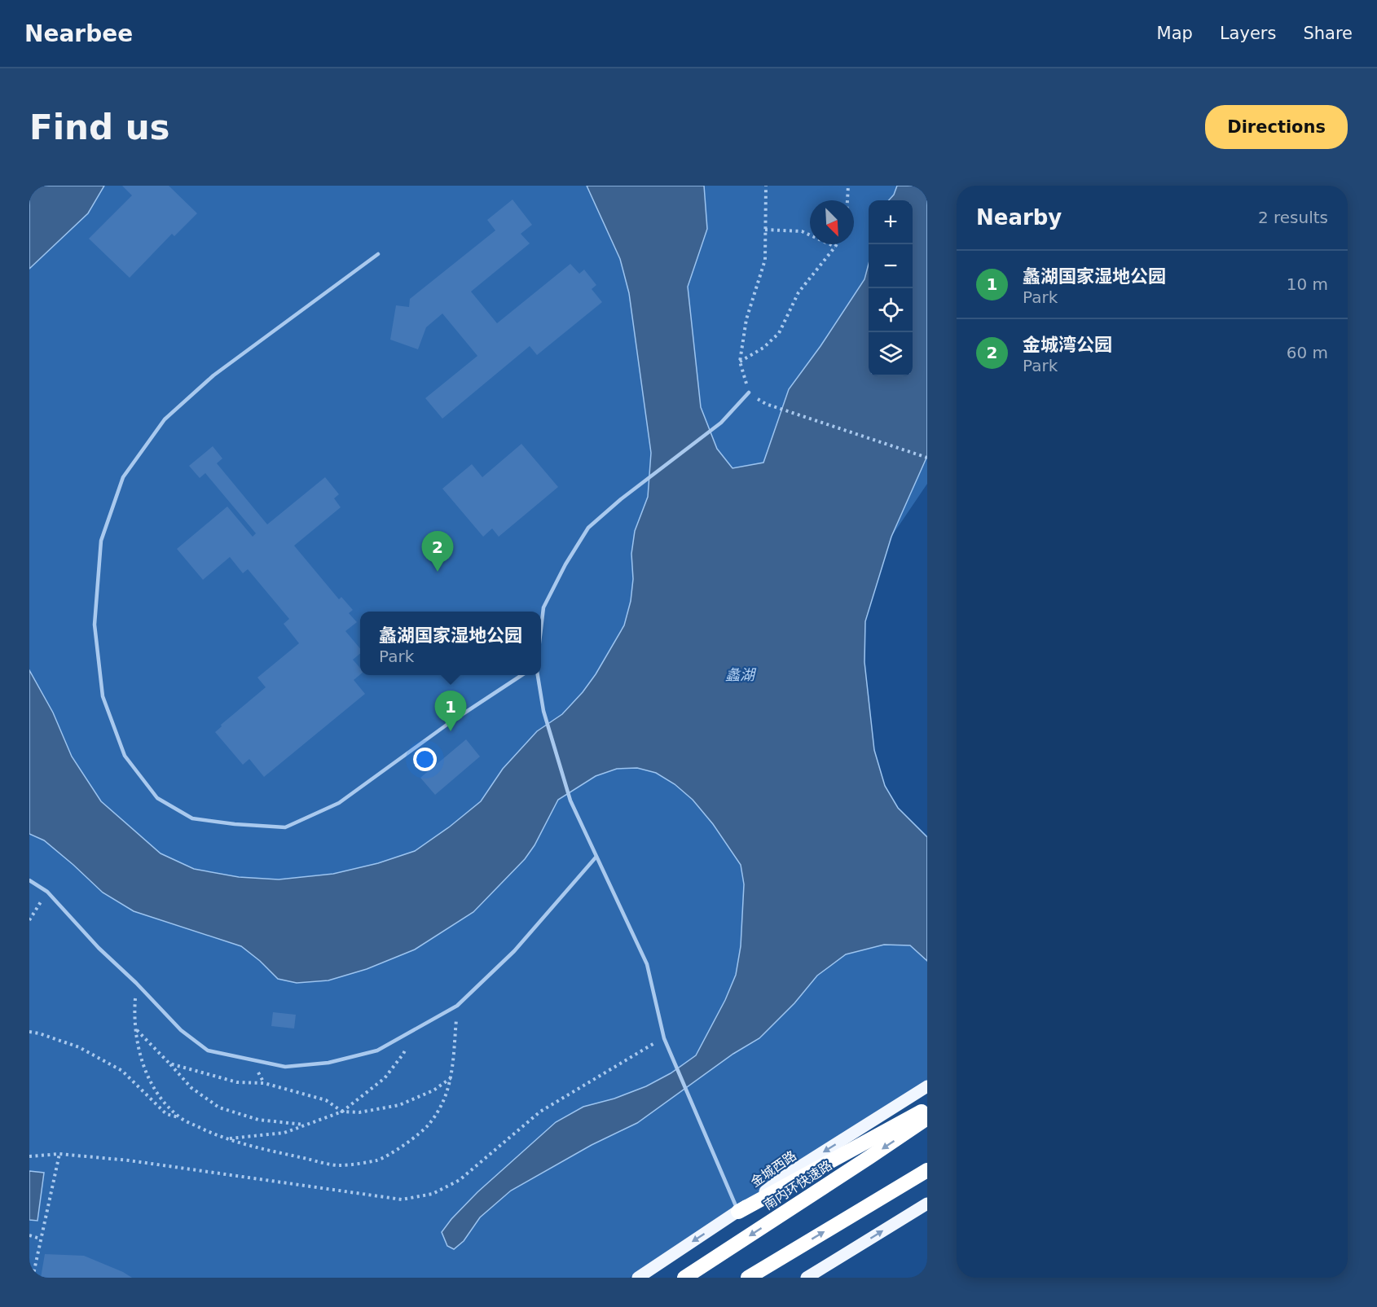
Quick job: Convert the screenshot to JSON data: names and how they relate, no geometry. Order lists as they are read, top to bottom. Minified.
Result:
{"streets":{"highway":["南内环快速路"],"main road":["金城西路"]},"water":["蠡湖"],"north":"bottom right","page":{"header":"Nearbee","nav":["Map","Layers","Share"],"buttons":"Directions","title":"Find us","heading":["Nearby","2 results"],"map_buttons":["+","−"],"list":[{"mark":"1","name":"蠡湖国家湿地公园","note":"Park","value":"10 m"},{"mark":"2","name":"金城湾公园","note":"Park","value":"60 m"}],"pins":["2","1"],"popup":["蠡湖国家湿地公园","Park"]}}
